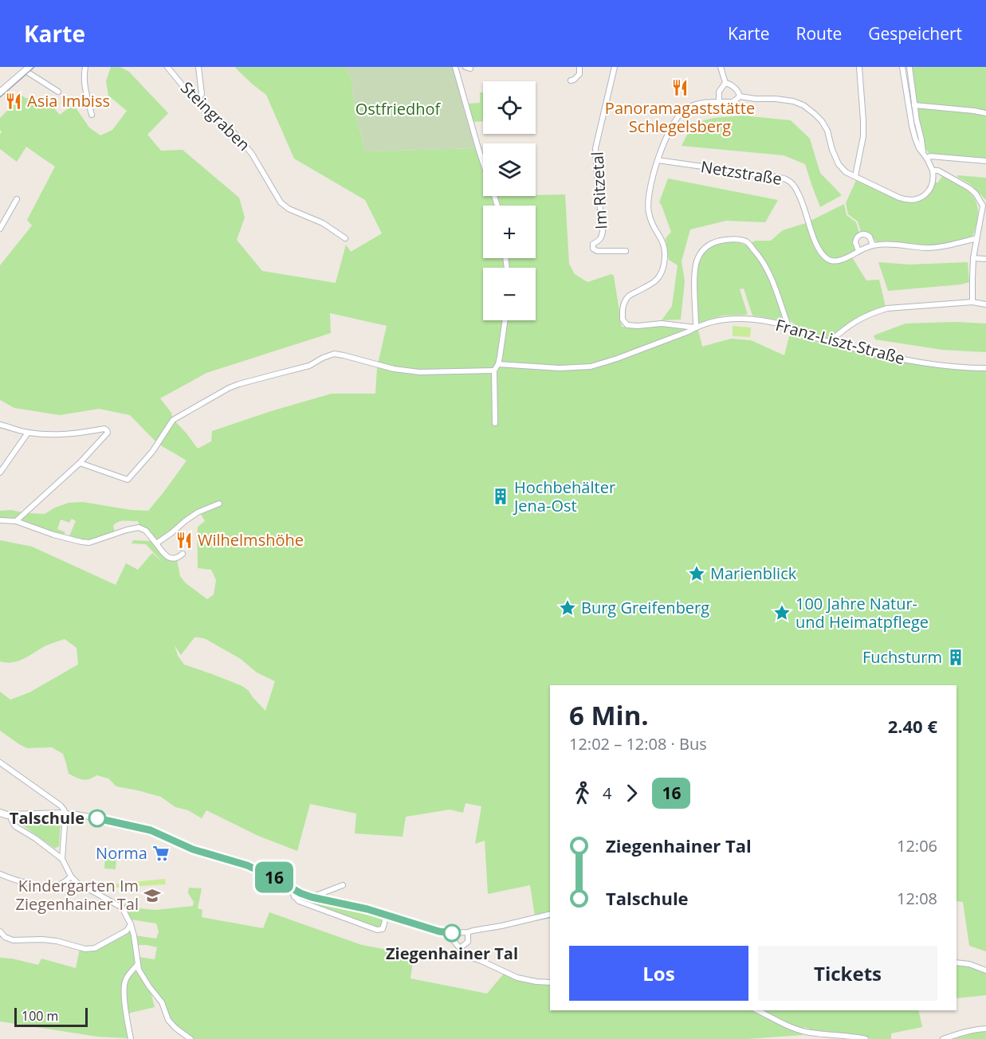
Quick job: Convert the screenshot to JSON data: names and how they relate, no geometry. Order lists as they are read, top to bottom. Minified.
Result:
{"streets":{"street":["Steingraben","Netzstraße","Im Ritzetal","Franz-Liszt-Straße"]},"parks":["Ostfriedhof"],"places":{"restaurant":["Panoramagaststätte Schlegelsberg","Asia Imbiss","Wilhelmshöhe"],"building":["Hochbehälter Jena-Ost","Fuchsturm"],"place":["Marienblick","Burg Greifenberg","100 Jahre Natur- und Heimatpflege"],"other":["Talschule","Ziegenhainer Tal"],"supermarket":["Norma"],"school or university":["Kindergarten Im Ziegenhainer Tal"]},"lines":["bus line 16"],"scale_bar":"100 m","page":{"header":"Karte","nav":["Karte","Route","Gespeichert"],"on_map":"16","map_buttons":["+","−"],"heading":["6 Min.","12:02 – 12:08 · Bus","2.40 €"],"legs":["4","16"],"list":[{"name":"Ziegenhainer Tal","value":"12:06"},{"name":"Talschule","value":"12:08"}],"buttons":["Los","Tickets"],"scale":"100 m"}}
